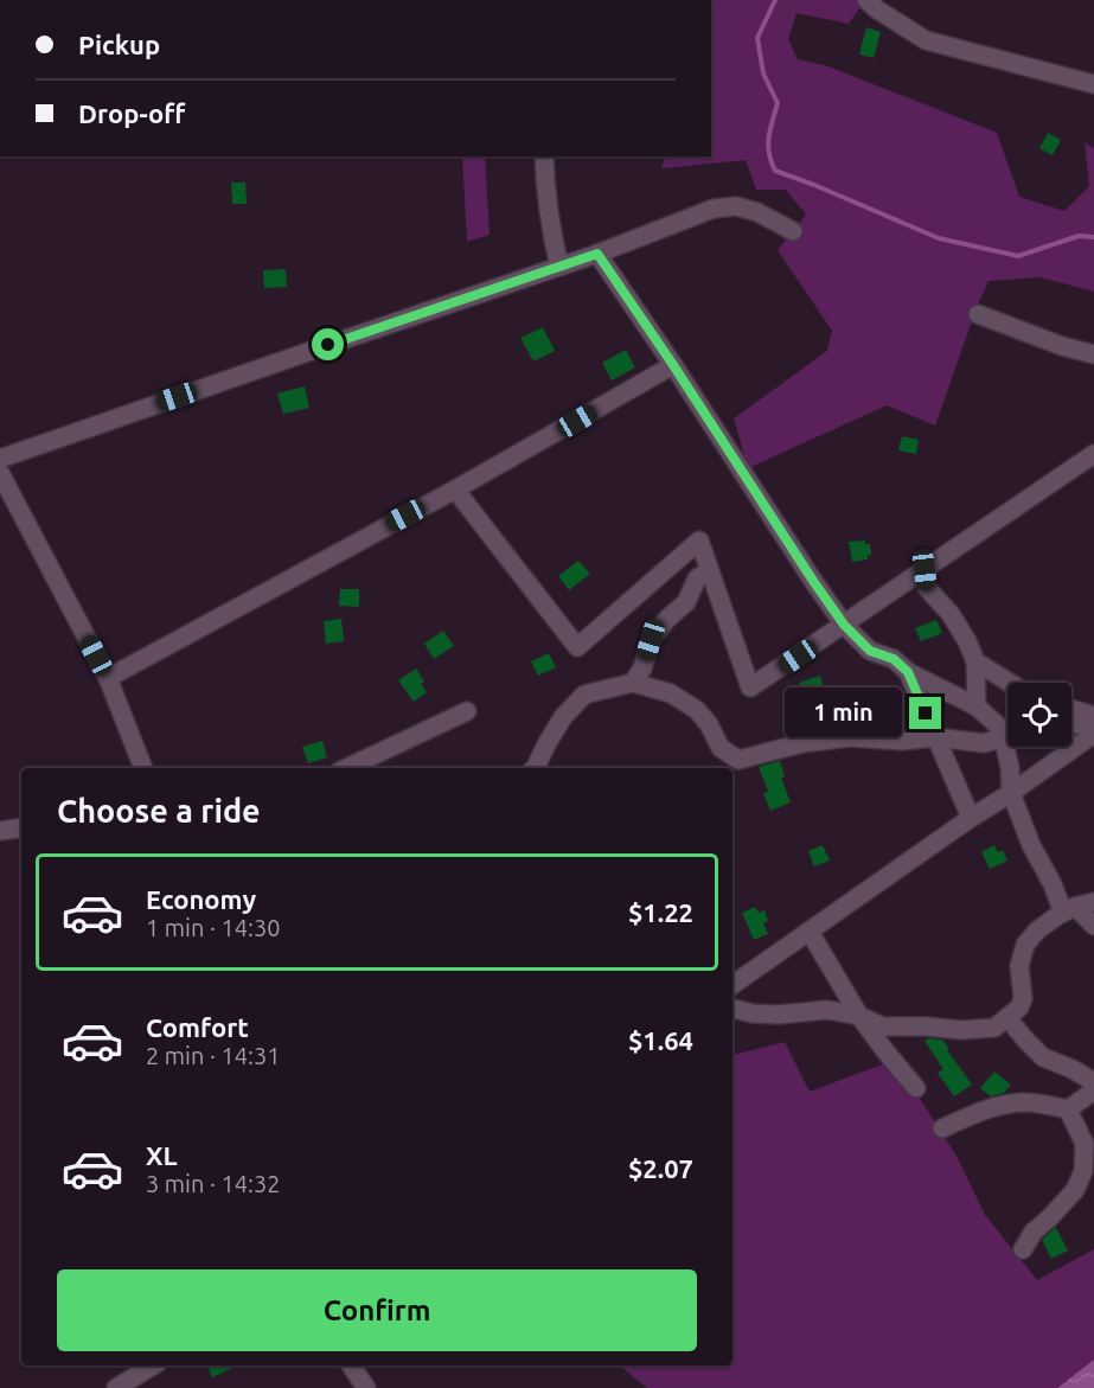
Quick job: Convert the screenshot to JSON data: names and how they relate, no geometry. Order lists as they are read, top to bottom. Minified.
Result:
{"page":{"banner":["Pickup","Drop-off"],"bubble":"1 min","heading":"Choose a ride","list":[{"name":"Economy","note":"1 min · 14:30","value":"$1.22"},{"name":"Comfort","note":"2 min · 14:31","value":"$1.64"},{"name":"XL","note":"3 min · 14:32","value":"$2.07"}],"buttons":"Confirm"}}
